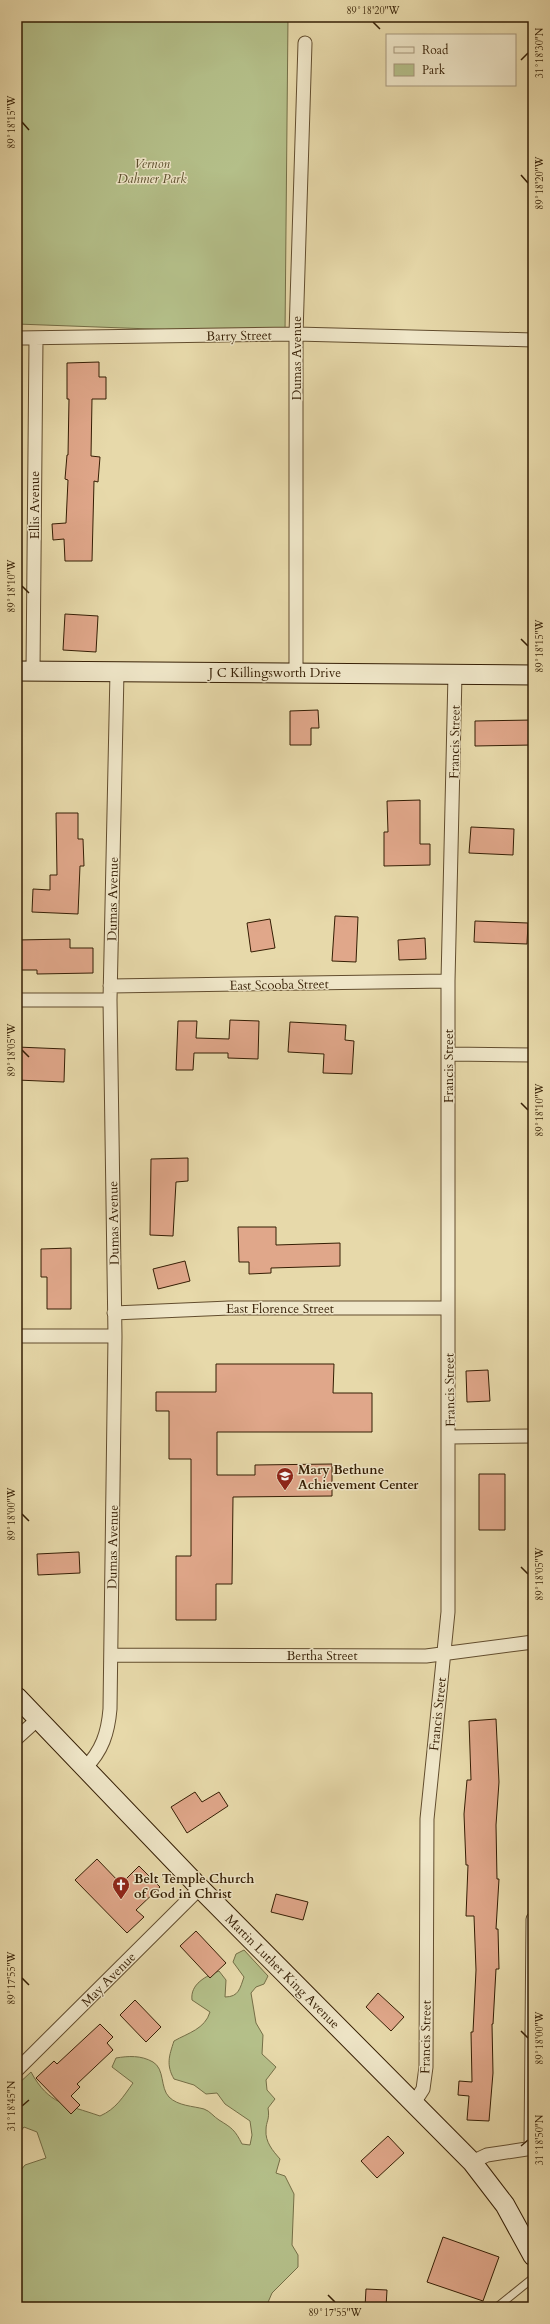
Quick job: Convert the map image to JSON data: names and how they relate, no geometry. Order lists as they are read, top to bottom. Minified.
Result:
{"streets":{"street":["Barry Street","Dumas Avenue","Ellis Avenue","J C Killingsworth Drive","Francis Street","East Scooba Street","East Florence Street","Bertha Street","Martin Luther King Avenue","May Avenue"]},"crossings":[["Barry Street","Dumas Avenue"],["Barry Street","Ellis Avenue"],["Dumas Avenue","J C Killingsworth Drive"],["Dumas Avenue","East Scooba Street"],["Dumas Avenue","East Florence Street"],["Dumas Avenue","Bertha Street"],["Dumas Avenue","Martin Luther King Avenue"],["Ellis Avenue","J C Killingsworth Drive"],["J C Killingsworth Drive","Francis Street"],["Francis Street","East Scooba Street"],["Francis Street","East Florence Street"],["Francis Street","Bertha Street"],["Francis Street","Martin Luther King Avenue"],["Martin Luther King Avenue","May Avenue"]],"parks":["Vernon Dahmer Park"],"places":{"school or university":["Mary Bethune Achievement Center"],"church":["Belt Temple Church of God in Christ"]},"legend":["Road","Park"],"coordinates":["89°18'20\"W","31°18'30\"N","89°18'15\"W","89°18'10\"W","89°18'05\"W","89°18'00\"W","89°17'55\"W","31°18'45\"N","31°18'50\"N"]}
